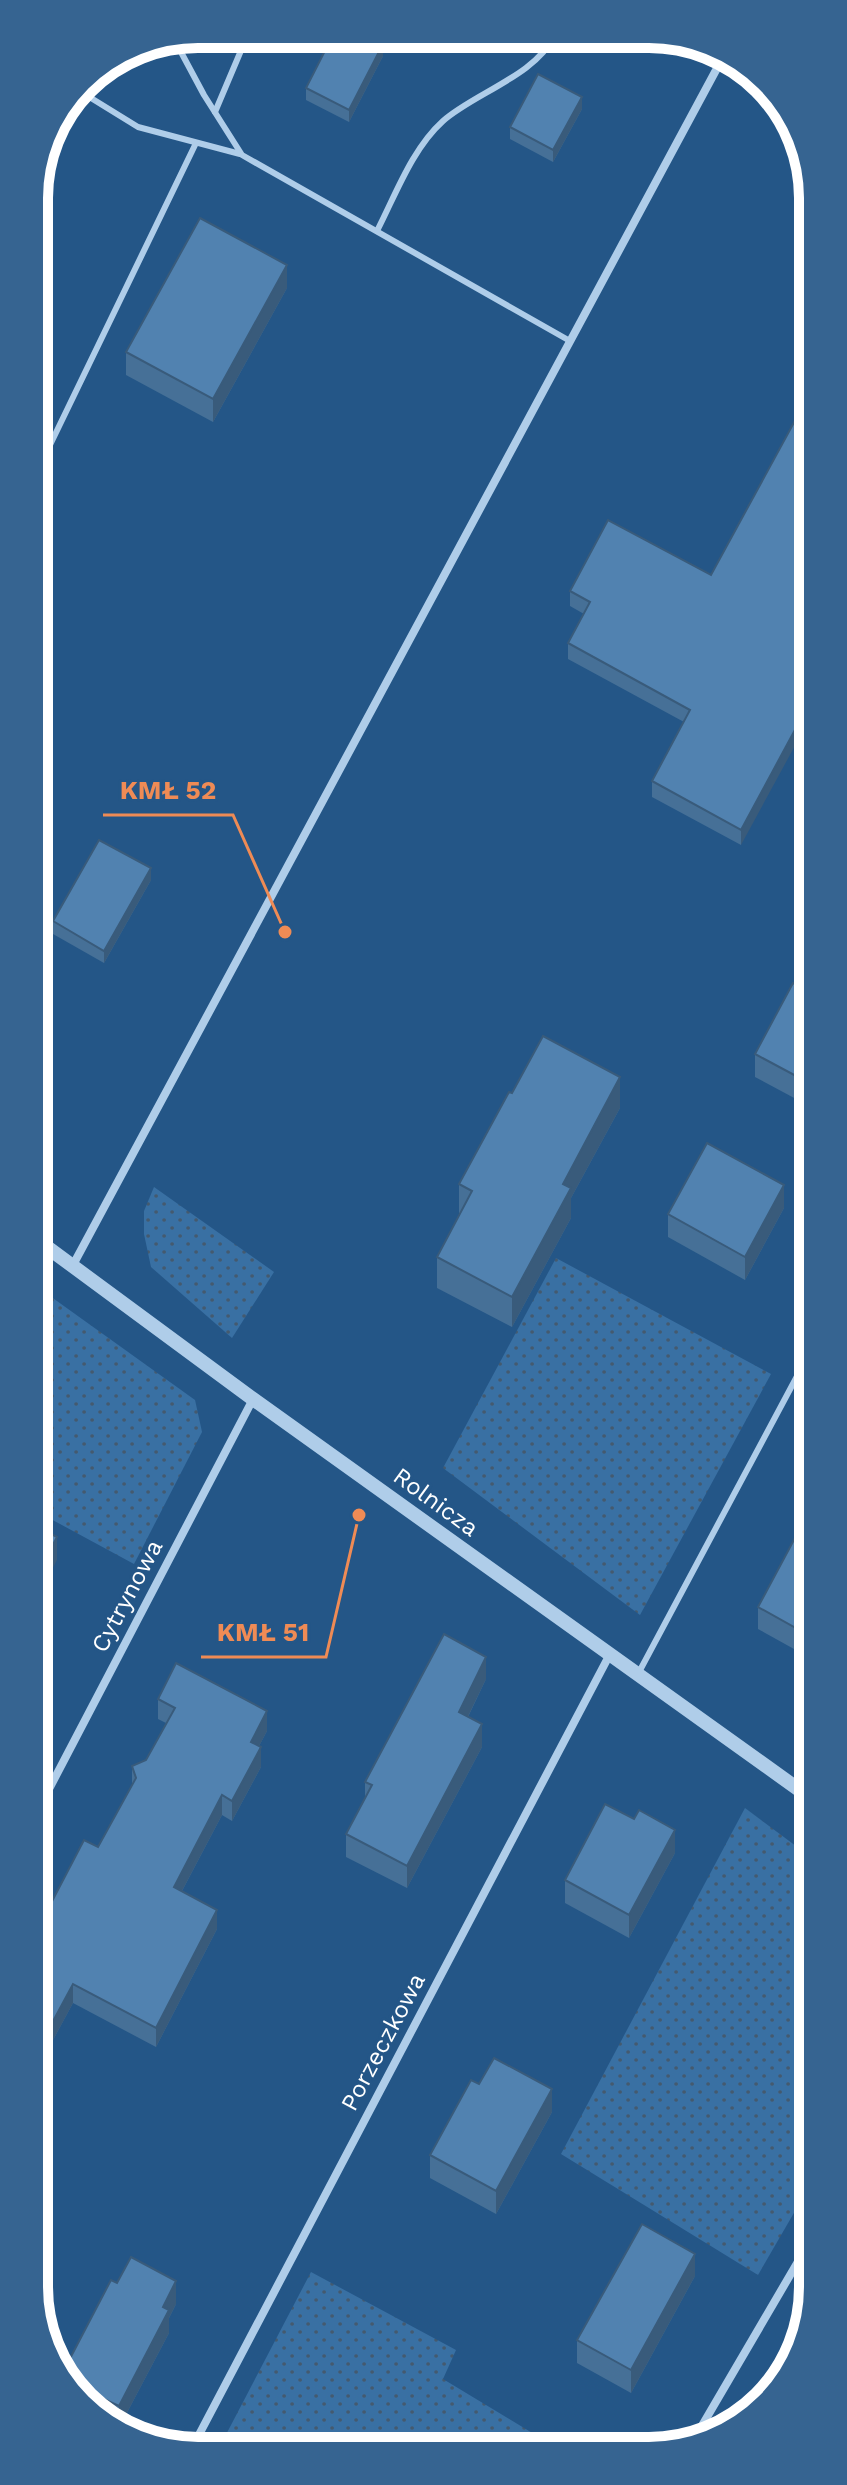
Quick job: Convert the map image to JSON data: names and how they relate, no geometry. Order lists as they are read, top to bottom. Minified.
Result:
{"streets":{"street":["Rolnicza","Cytrynowa","Porzeczkowa"]},"crossings":[["Rolnicza","Cytrynowa"],["Rolnicza","Porzeczkowa"]],"places":["KMŁ 52","KMŁ 51"]}
